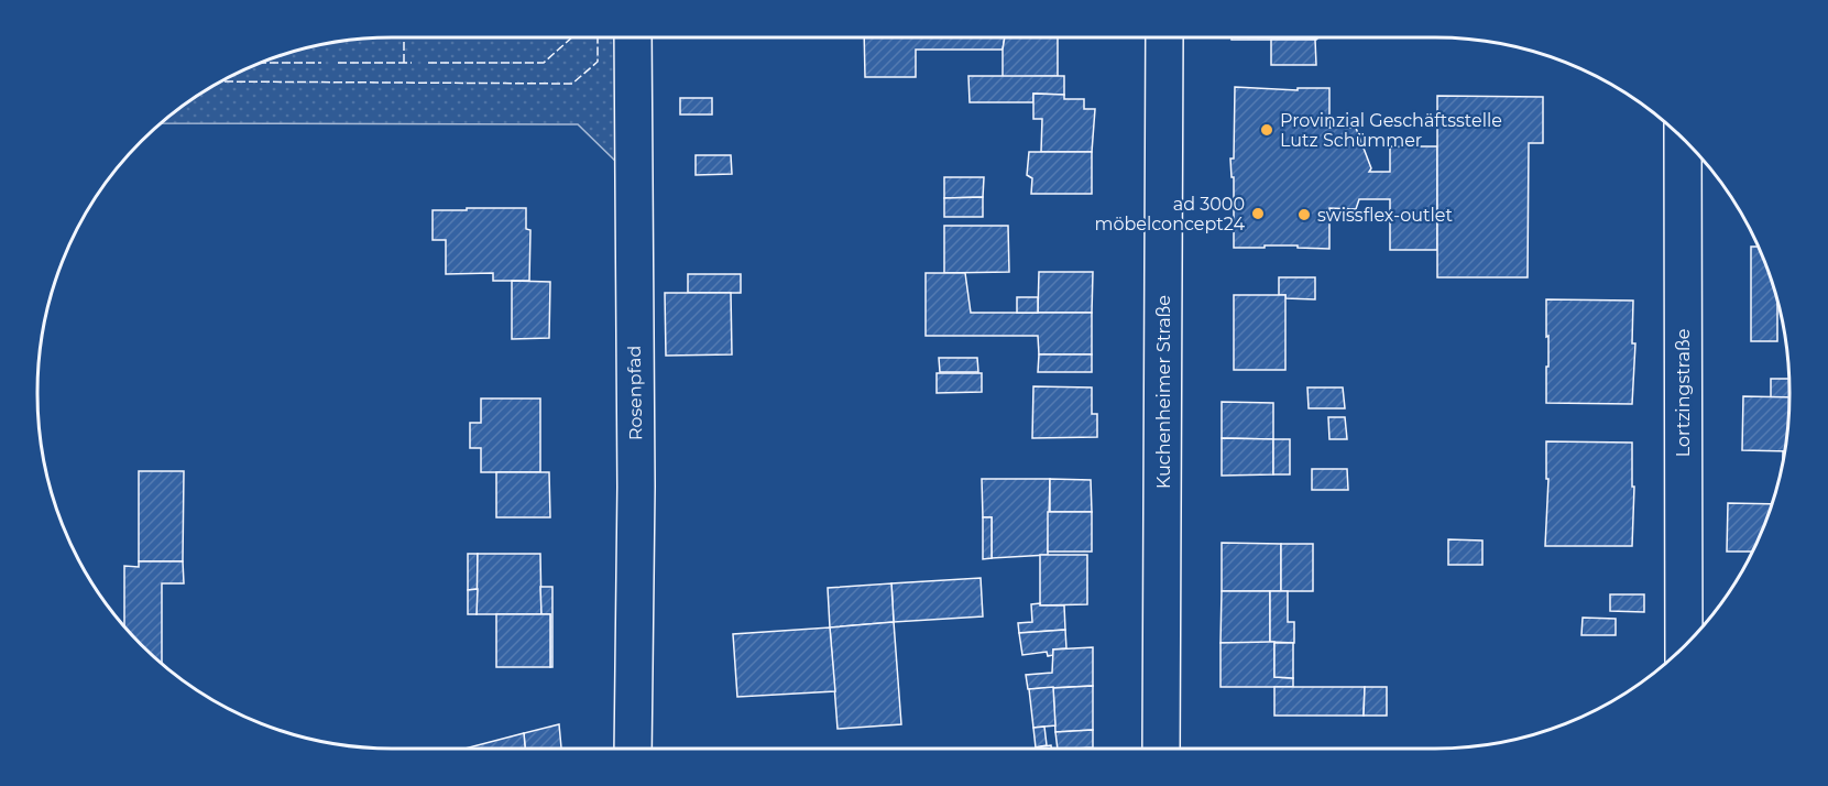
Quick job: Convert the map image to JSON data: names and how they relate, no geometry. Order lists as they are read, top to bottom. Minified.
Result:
{"streets":{"street":["Kuchenheimer Straße","Rosenpfad","Lortzingstraße"]},"places":["Provinzial Geschäftsstelle Lutz Schümmer","ad 3000 möbelconcept24","swissflex-outlet"]}
